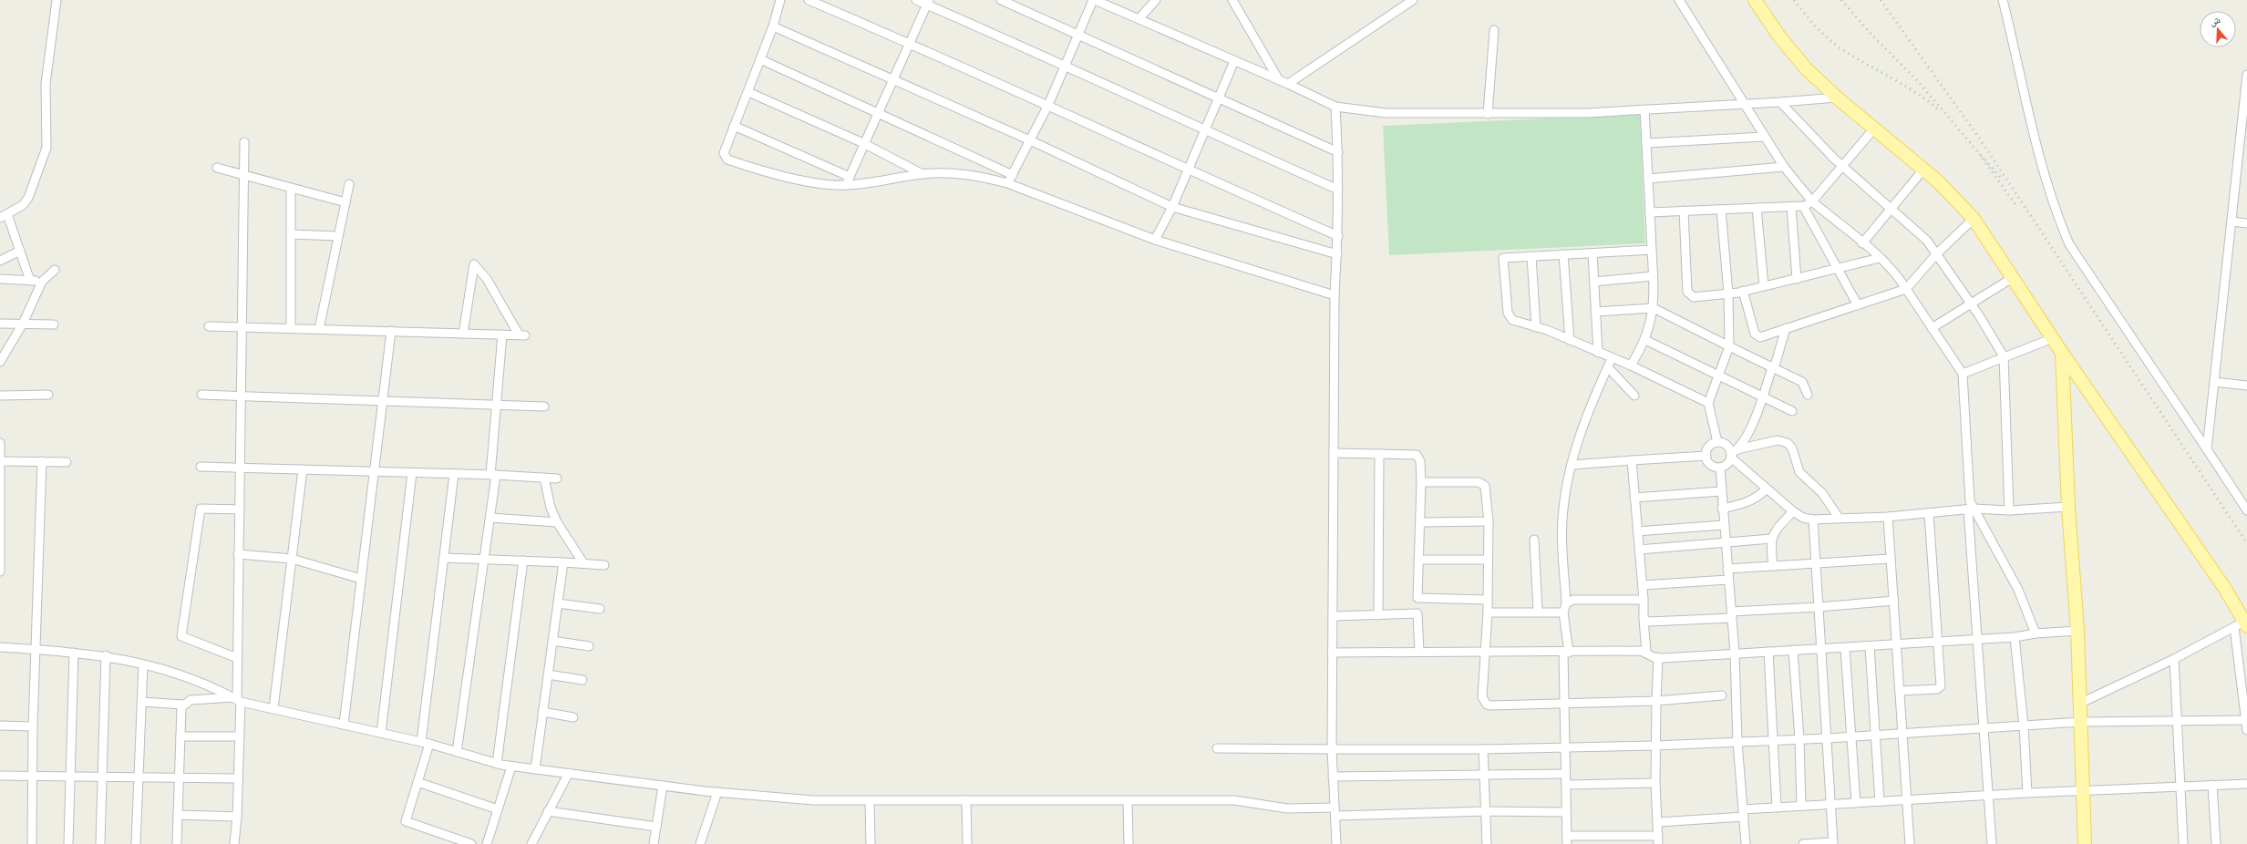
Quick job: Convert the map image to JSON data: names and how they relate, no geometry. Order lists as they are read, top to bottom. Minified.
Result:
{"north":"top"}
